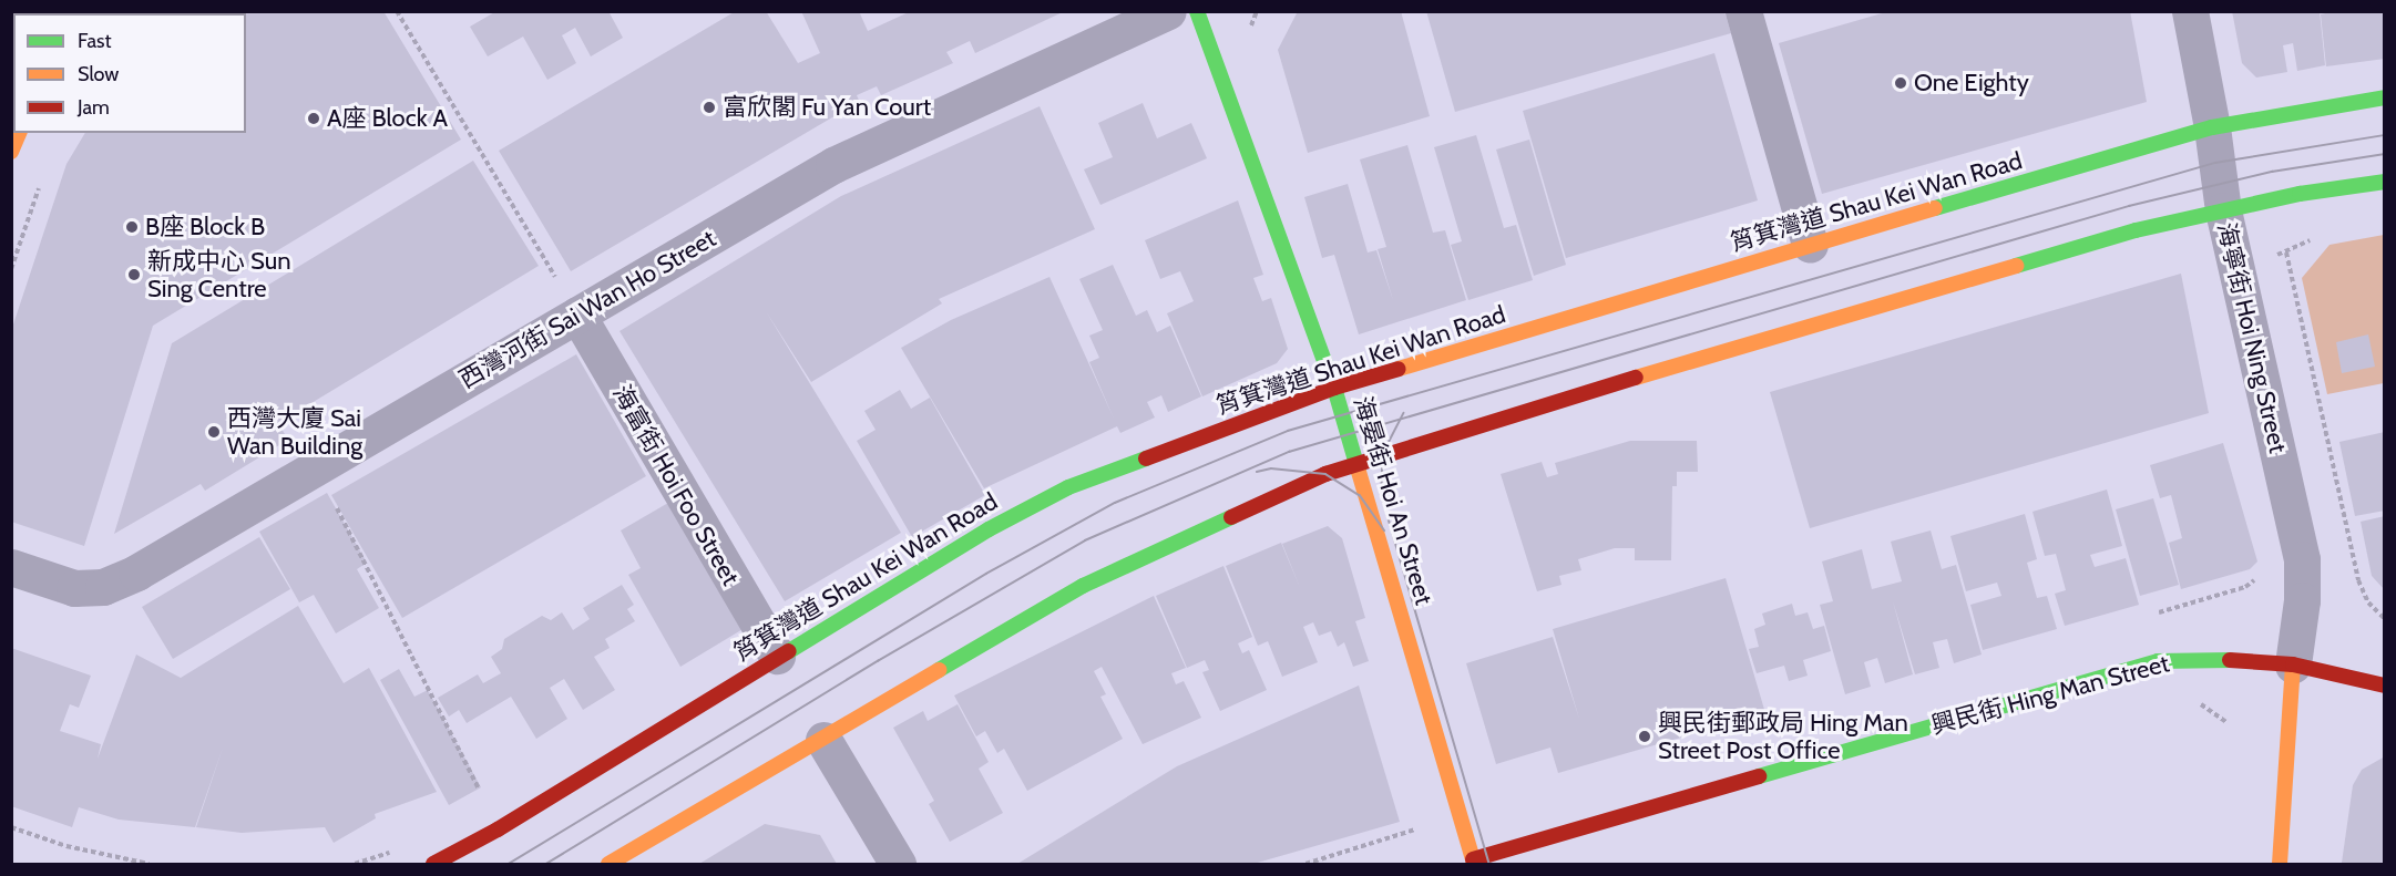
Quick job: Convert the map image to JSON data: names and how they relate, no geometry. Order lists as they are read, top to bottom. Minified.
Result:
{"streets":{"main road":["筲箕灣道 Shau Kei Wan Road","海晏街 Hoi An Street","興民街 Hing Man Street"],"street":["西灣河街 Sai Wan Ho Street","海寧街 Hoi Ning Street","海富街 Hoi Foo Street"]},"crossings":[["筲箕灣道 Shau Kei Wan Road","海寧街 Hoi Ning Street"],["筲箕灣道 Shau Kei Wan Road","海富街 Hoi Foo Street"],["筲箕灣道 Shau Kei Wan Road","海晏街 Hoi An Street"],["西灣河街 Sai Wan Ho Street","海富街 Hoi Foo Street"],["海寧街 Hoi Ning Street","興民街 Hing Man Street"],["海晏街 Hoi An Street","興民街 Hing Man Street"]],"places":["One Eighty","富欣閣 Fu Yan Court","A座 Block A","B座 Block B","新成中心 Sun Sing Centre","西灣大廈 Sai Wan Building","興民街郵政局 Hing Man Street Post Office"],"legend":["Fast","Slow","Jam"]}
